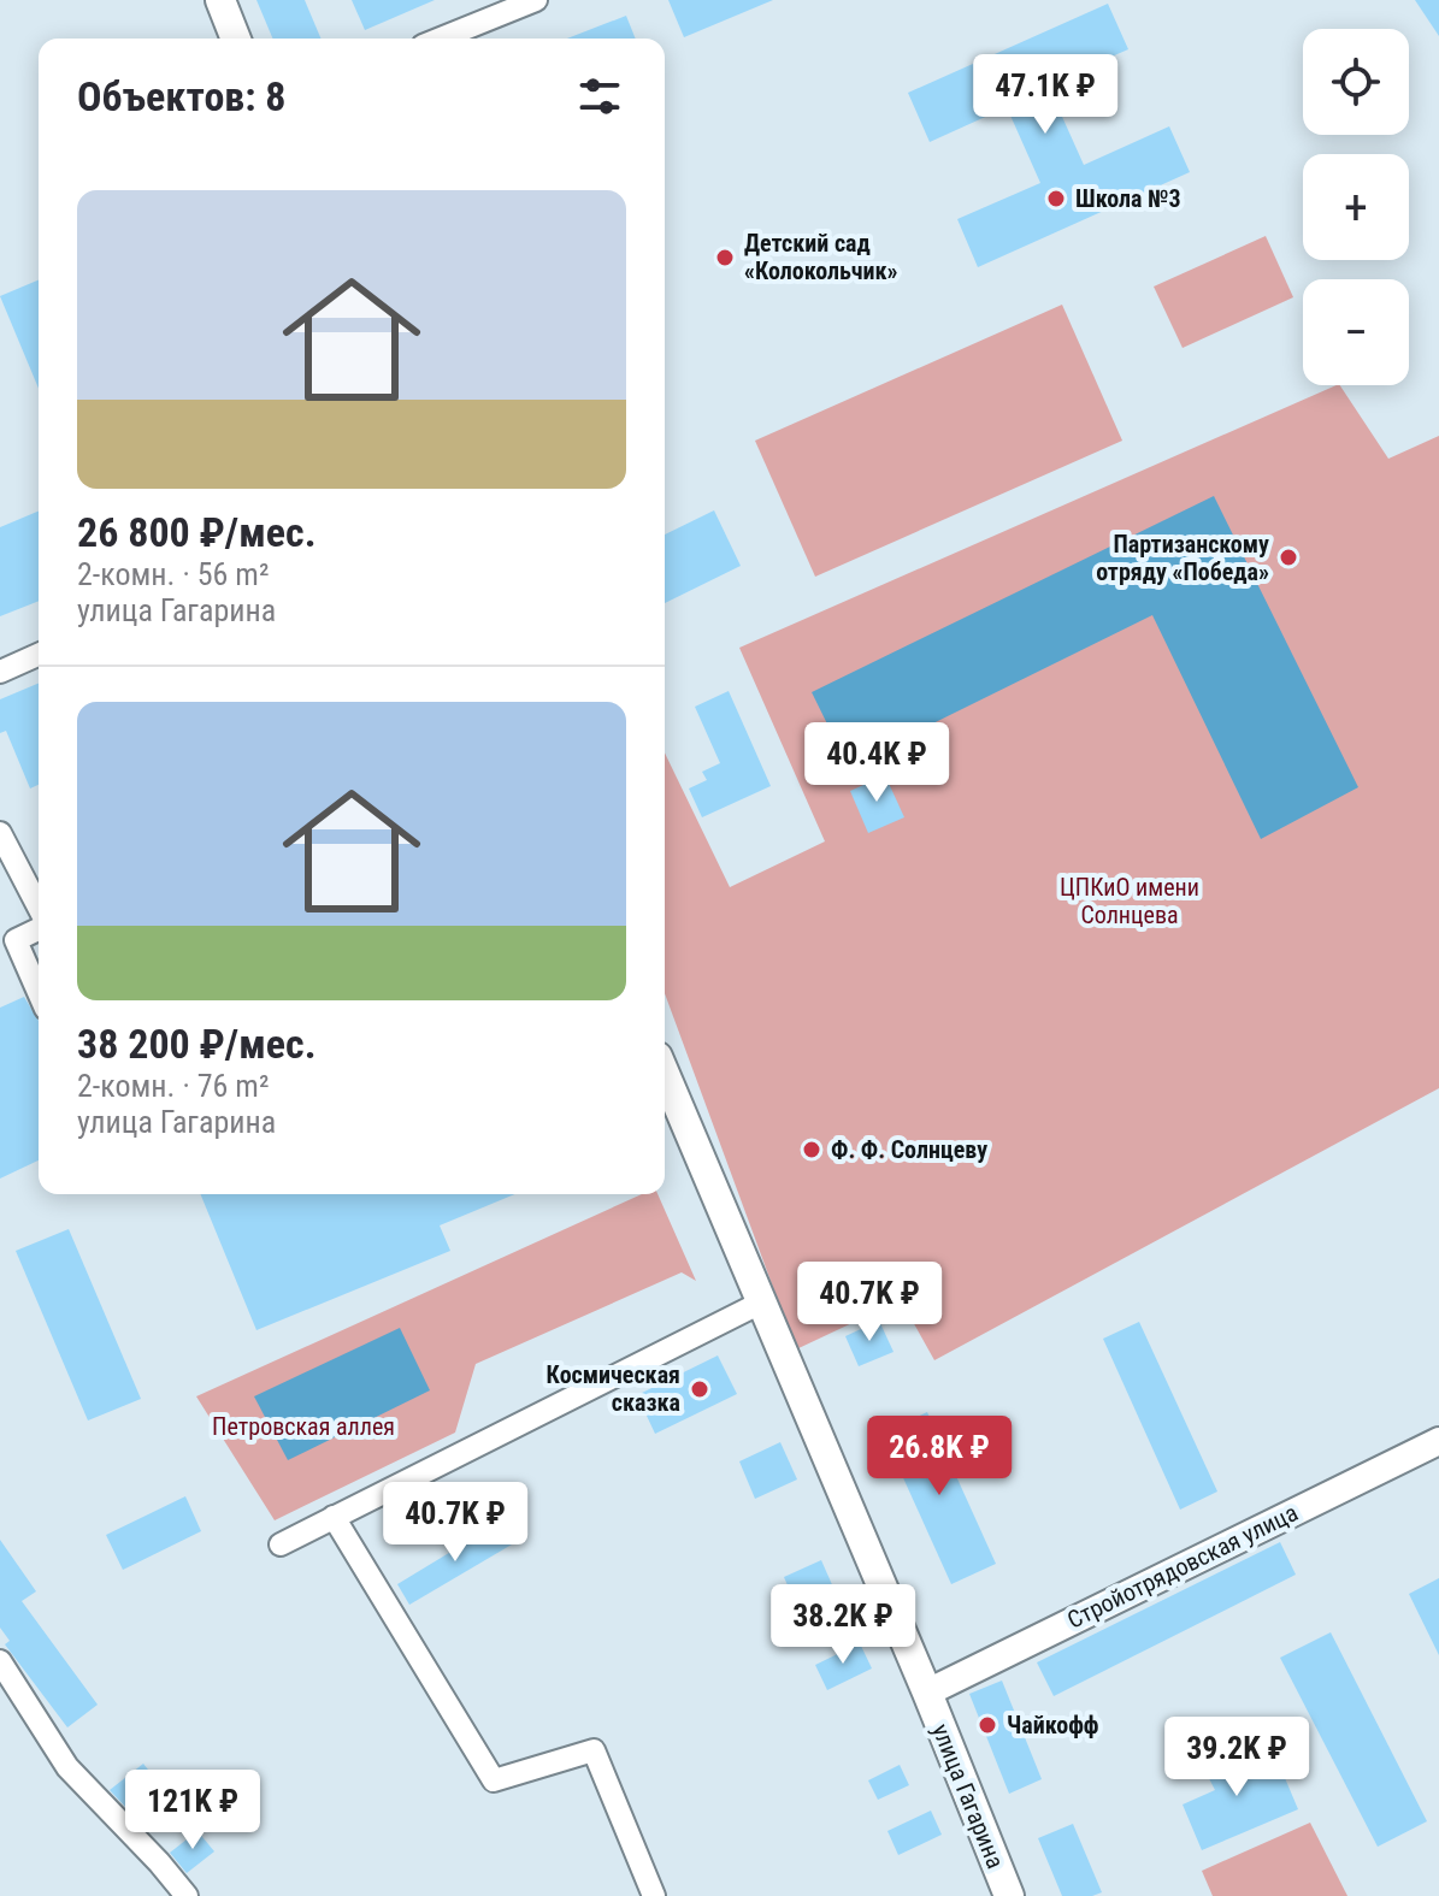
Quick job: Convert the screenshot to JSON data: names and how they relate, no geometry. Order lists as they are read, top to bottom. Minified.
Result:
{"streets":{"main road":["улица Гагарина"],"street":["Стройотрядовская улица"]},"crossings":[["Стройотрядовская улица","улица Гагарина"]],"parks":["ЦПКиО имени Солнцева","Петровская аллея"],"places":["Школа №3","Детский сад «Колокольчик»","Партизанскому отряду «Победа»","Ф. Ф. Солнцеву","Космическая сказка","Чайкофф"],"page":{"map_buttons":["+","−"],"heading":"Объектов: 8","price":["47.1K ₽","40.4K ₽","40.7K ₽","26.8K ₽","40.7K ₽","38.2K ₽","39.2K ₽","121K ₽"],"list":[{"name":"26 800 ₽/мес.","note":"2-комн. · 56 m² · улица Гагарина"},{"name":"38 200 ₽/мес.","note":"2-комн. · 76 m² · улица Гагарина"}]}}
